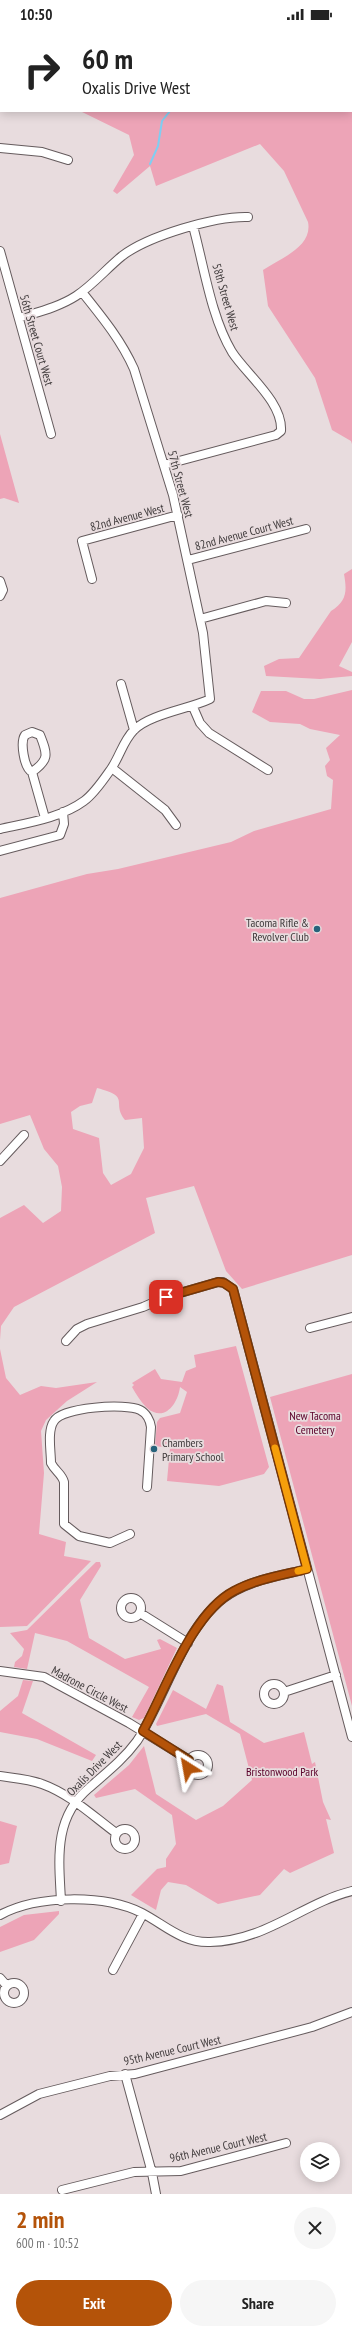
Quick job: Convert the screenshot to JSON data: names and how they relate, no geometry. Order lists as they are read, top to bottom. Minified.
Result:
{"streets":{"street":["58th Street West","56th Street Court West","57th Street West","82nd Avenue West","82nd Avenue Court West","Madrone Circle West","Oxalis Drive West","95th Avenue Court West","96th Avenue Court West"]},"crossings":[["58th Street West","57th Street West"],["57th Street West","82nd Avenue West"],["57th Street West","82nd Avenue Court West"],["Madrone Circle West","Oxalis Drive West"]],"parks":["New Tacoma Cemetery","Bristonwood Park"],"places":["Tacoma Rifle & Revolver Club","Chambers Primary School"],"page":{"status":"10:50","turn":["60 m","Oxalis Drive West"],"heading":["2 min","600 m · 10:52"],"buttons":["Exit","Share"]}}
